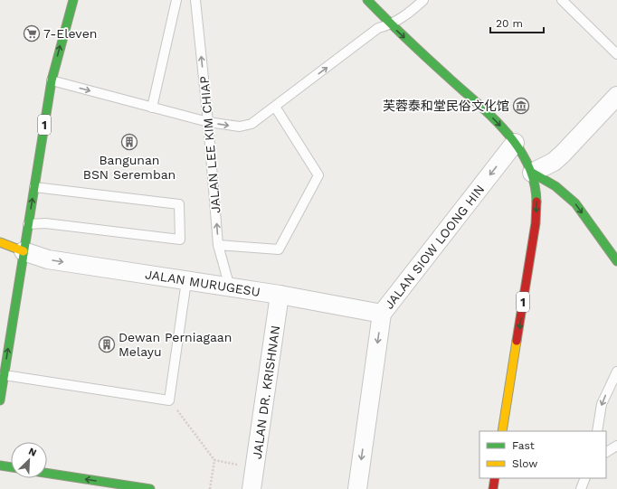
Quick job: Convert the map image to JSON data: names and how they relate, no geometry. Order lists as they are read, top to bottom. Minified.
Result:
{"streets":{"main road":["1"],"street":["JALAN SIOW LOONG HIN","JALAN MURUGESU","JALAN DR. KRISHNAN"],"lane":["JALAN LEE KIM CHIAP"]},"crossings":[["1","JALAN SIOW LOONG HIN"],["1","JALAN MURUGESU"],["JALAN LEE KIM CHIAP","JALAN MURUGESU"],["JALAN SIOW LOONG HIN","JALAN MURUGESU"],["JALAN MURUGESU","JALAN DR. KRISHNAN"]],"one_way":["JALAN SIOW LOONG HIN","JALAN MURUGESU"],"places":{"supermarket":["7-Eleven"],"museum":["芙蓉泰和堂民俗文化馆"],"building":["Bangunan BSN Seremban","Dewan Perniagaan Melayu"]},"legend":["Fast","Slow"],"scale_bar":"20 m","north":"top right"}
